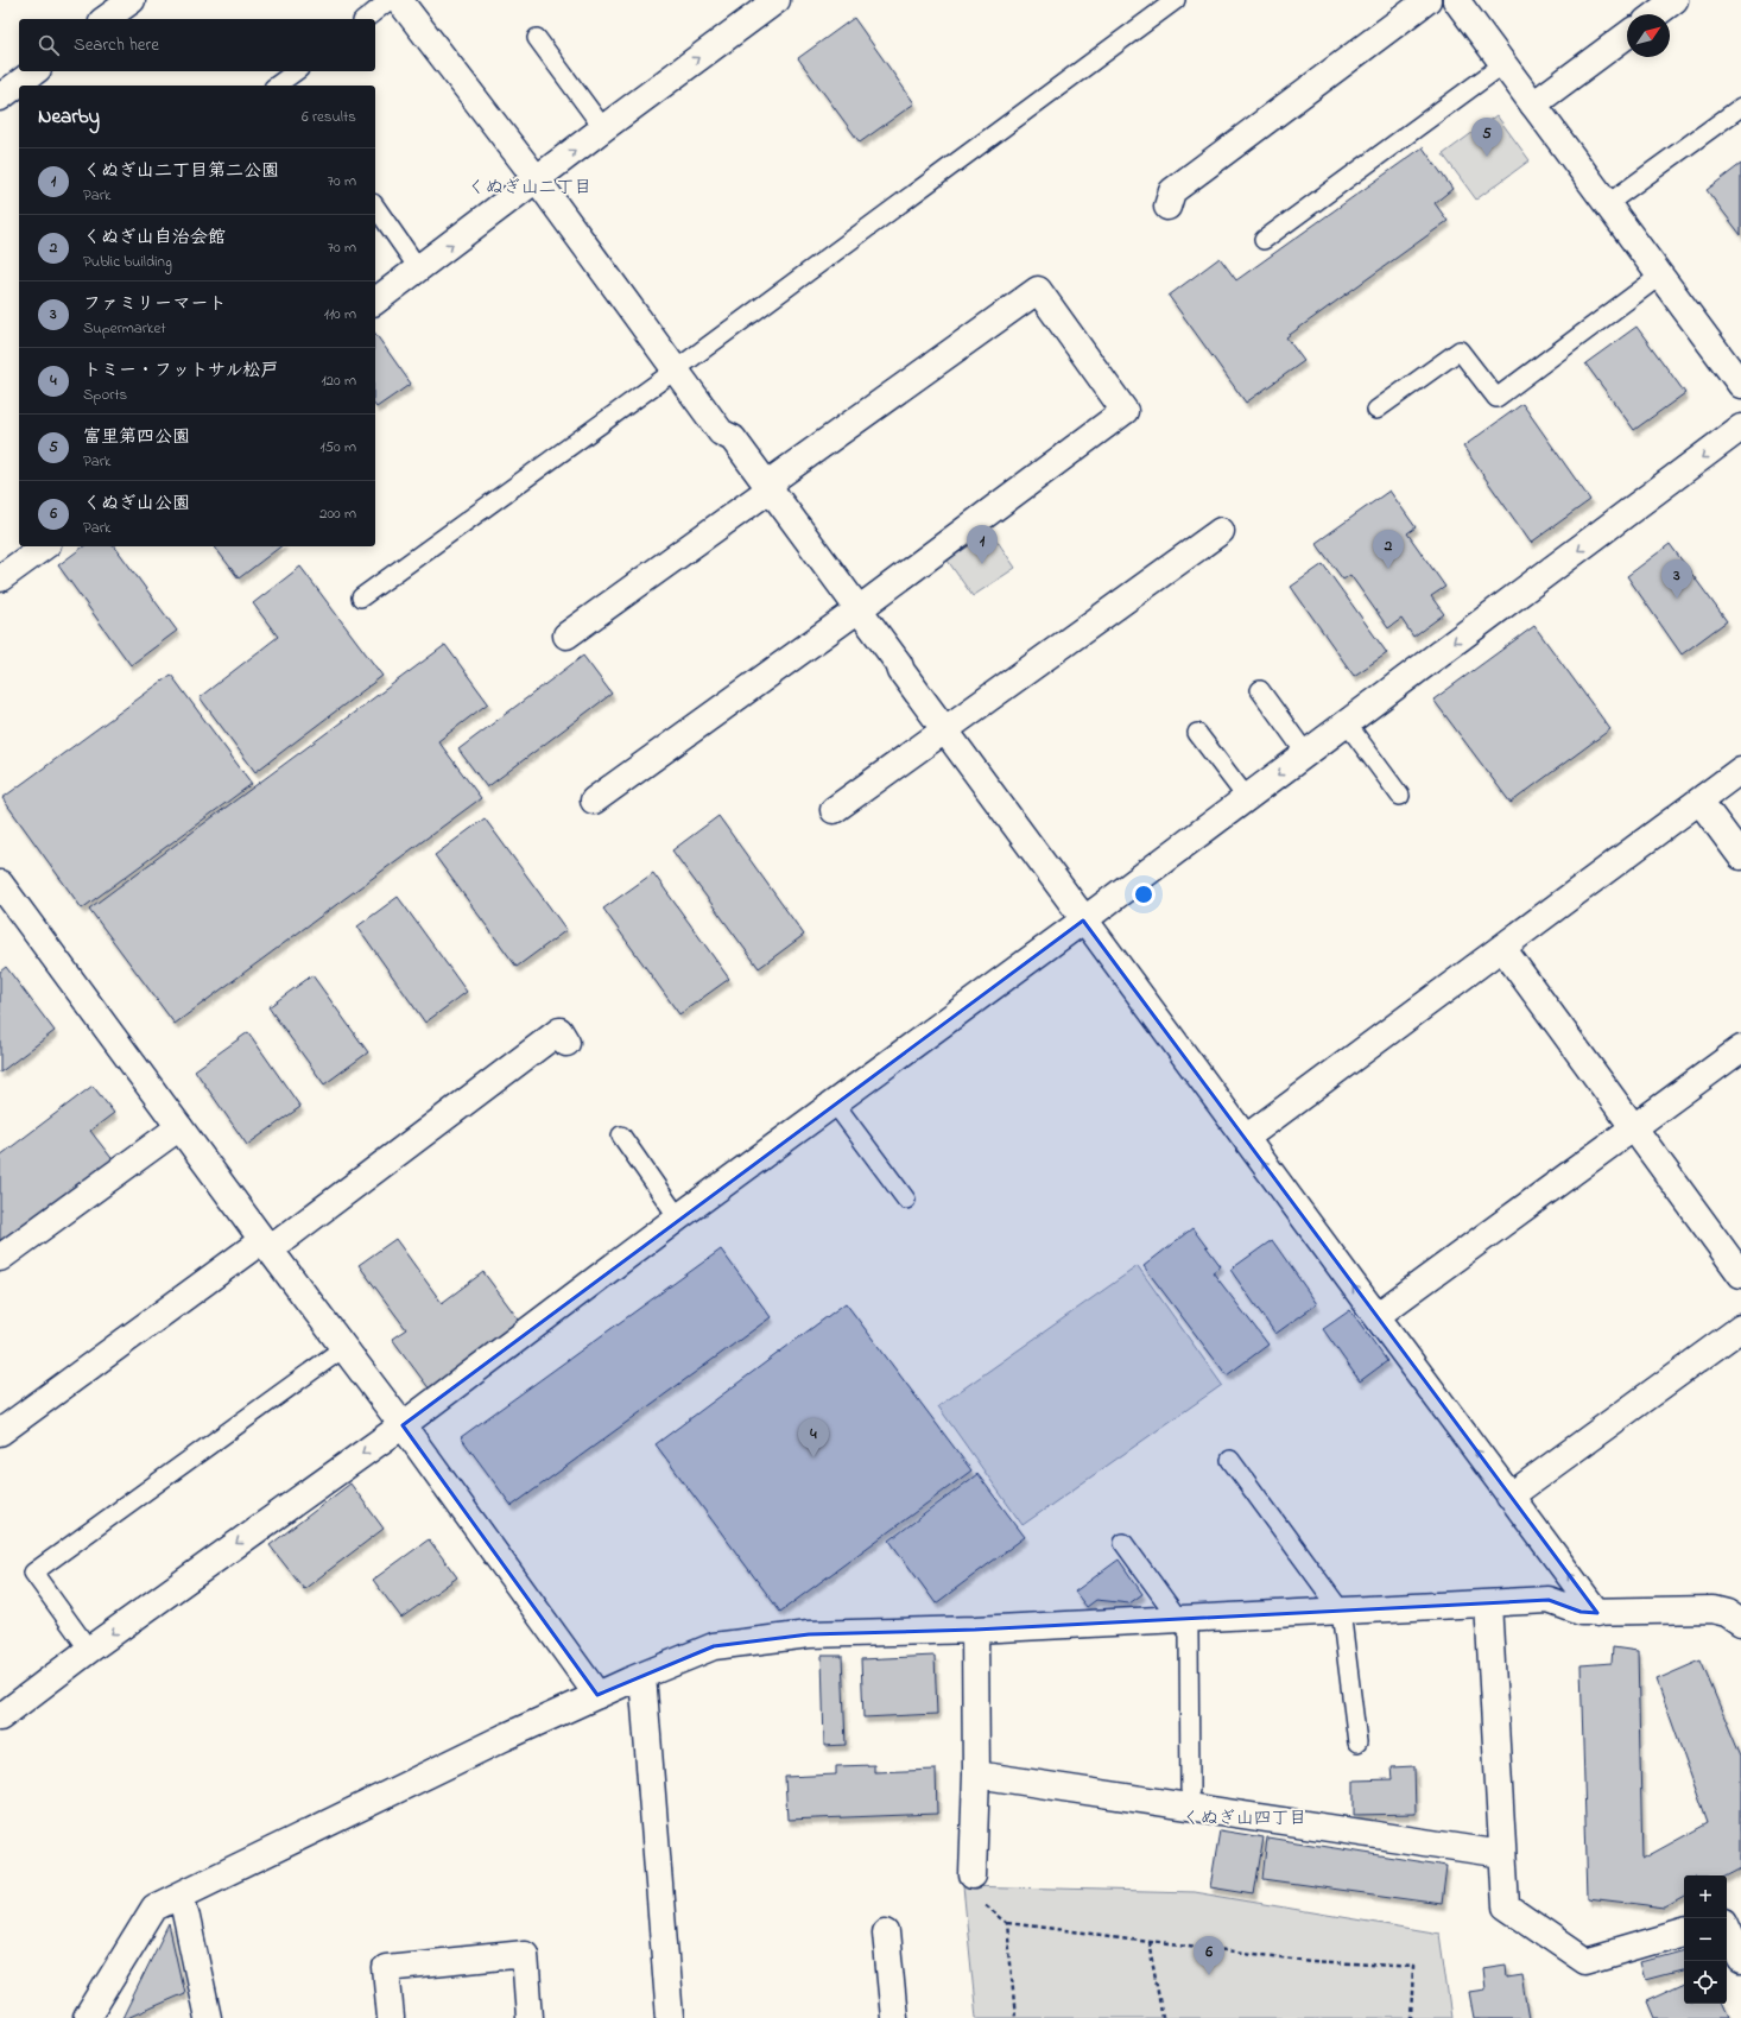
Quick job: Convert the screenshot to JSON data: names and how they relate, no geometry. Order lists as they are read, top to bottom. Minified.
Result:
{"districts":["くぬぎ山二丁目","くぬぎ山四丁目"],"north":"top right","page":{"search":"Search here","heading":["Nearby","6 results"],"pins":["5","1","2","3","4","6"],"list":[{"mark":"1","name":"くぬぎ山二丁目第二公園","note":"Park","value":"70 m"},{"mark":"2","name":"くぬぎ山自治会館","note":"Public building","value":"70 m"},{"mark":"3","name":"ファミリーマート","note":"Supermarket","value":"110 m"},{"mark":"4","name":"トミー・フットサル松戸","note":"Sports","value":"120 m"},{"mark":"5","name":"富里第四公園","note":"Park","value":"150 m"},{"mark":"6","name":"くぬぎ山公園","note":"Park","value":"200 m"}],"map_buttons":["+","−"]}}
